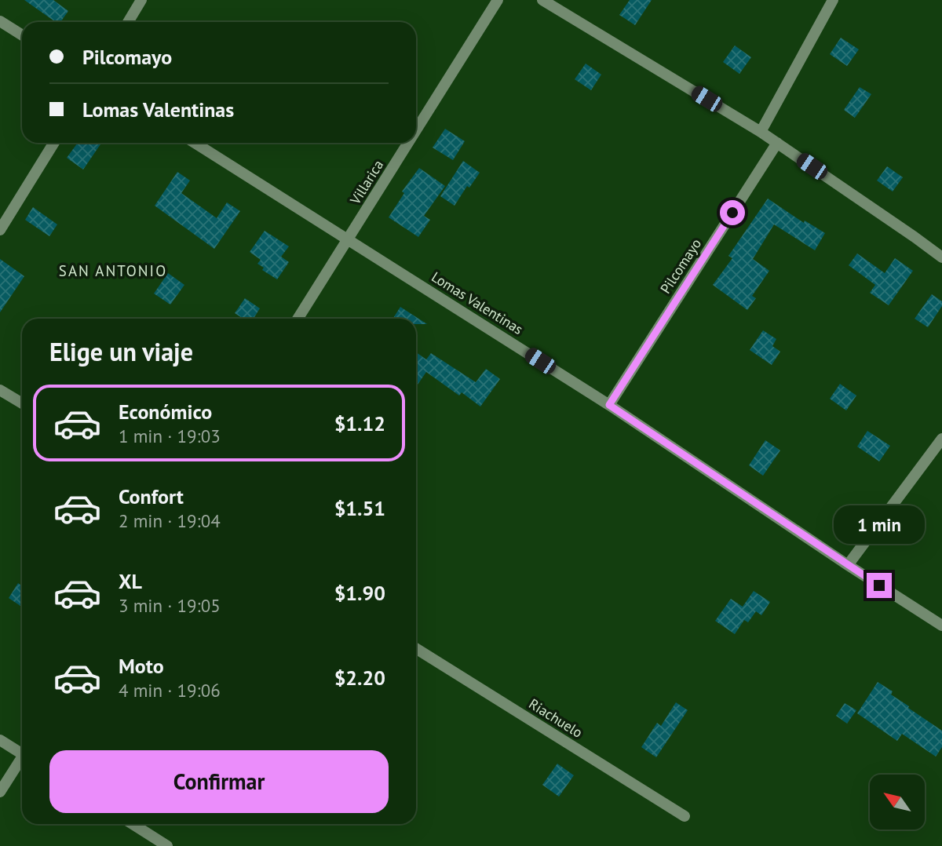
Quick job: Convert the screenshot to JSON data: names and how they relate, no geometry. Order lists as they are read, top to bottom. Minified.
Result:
{"streets":{"street":["Villarica","Pilcomayo","Lomas Valentinas","Riachuelo"]},"crossings":[["Villarica","Lomas Valentinas"],["Pilcomayo","Lomas Valentinas"]],"districts":["SAN ANTONIO"],"north":"top left","page":{"banner":["Pilcomayo","Lomas Valentinas"],"heading":"Elige un viaje","list":[{"name":"Económico","note":"1 min · 19:03","value":"$1.12"},{"name":"Confort","note":"2 min · 19:04","value":"$1.51"},{"name":"XL","note":"3 min · 19:05","value":"$1.90"},{"name":"Moto","note":"4 min · 19:06","value":"$2.20"}],"bubble":"1 min","buttons":"Confirmar"}}
